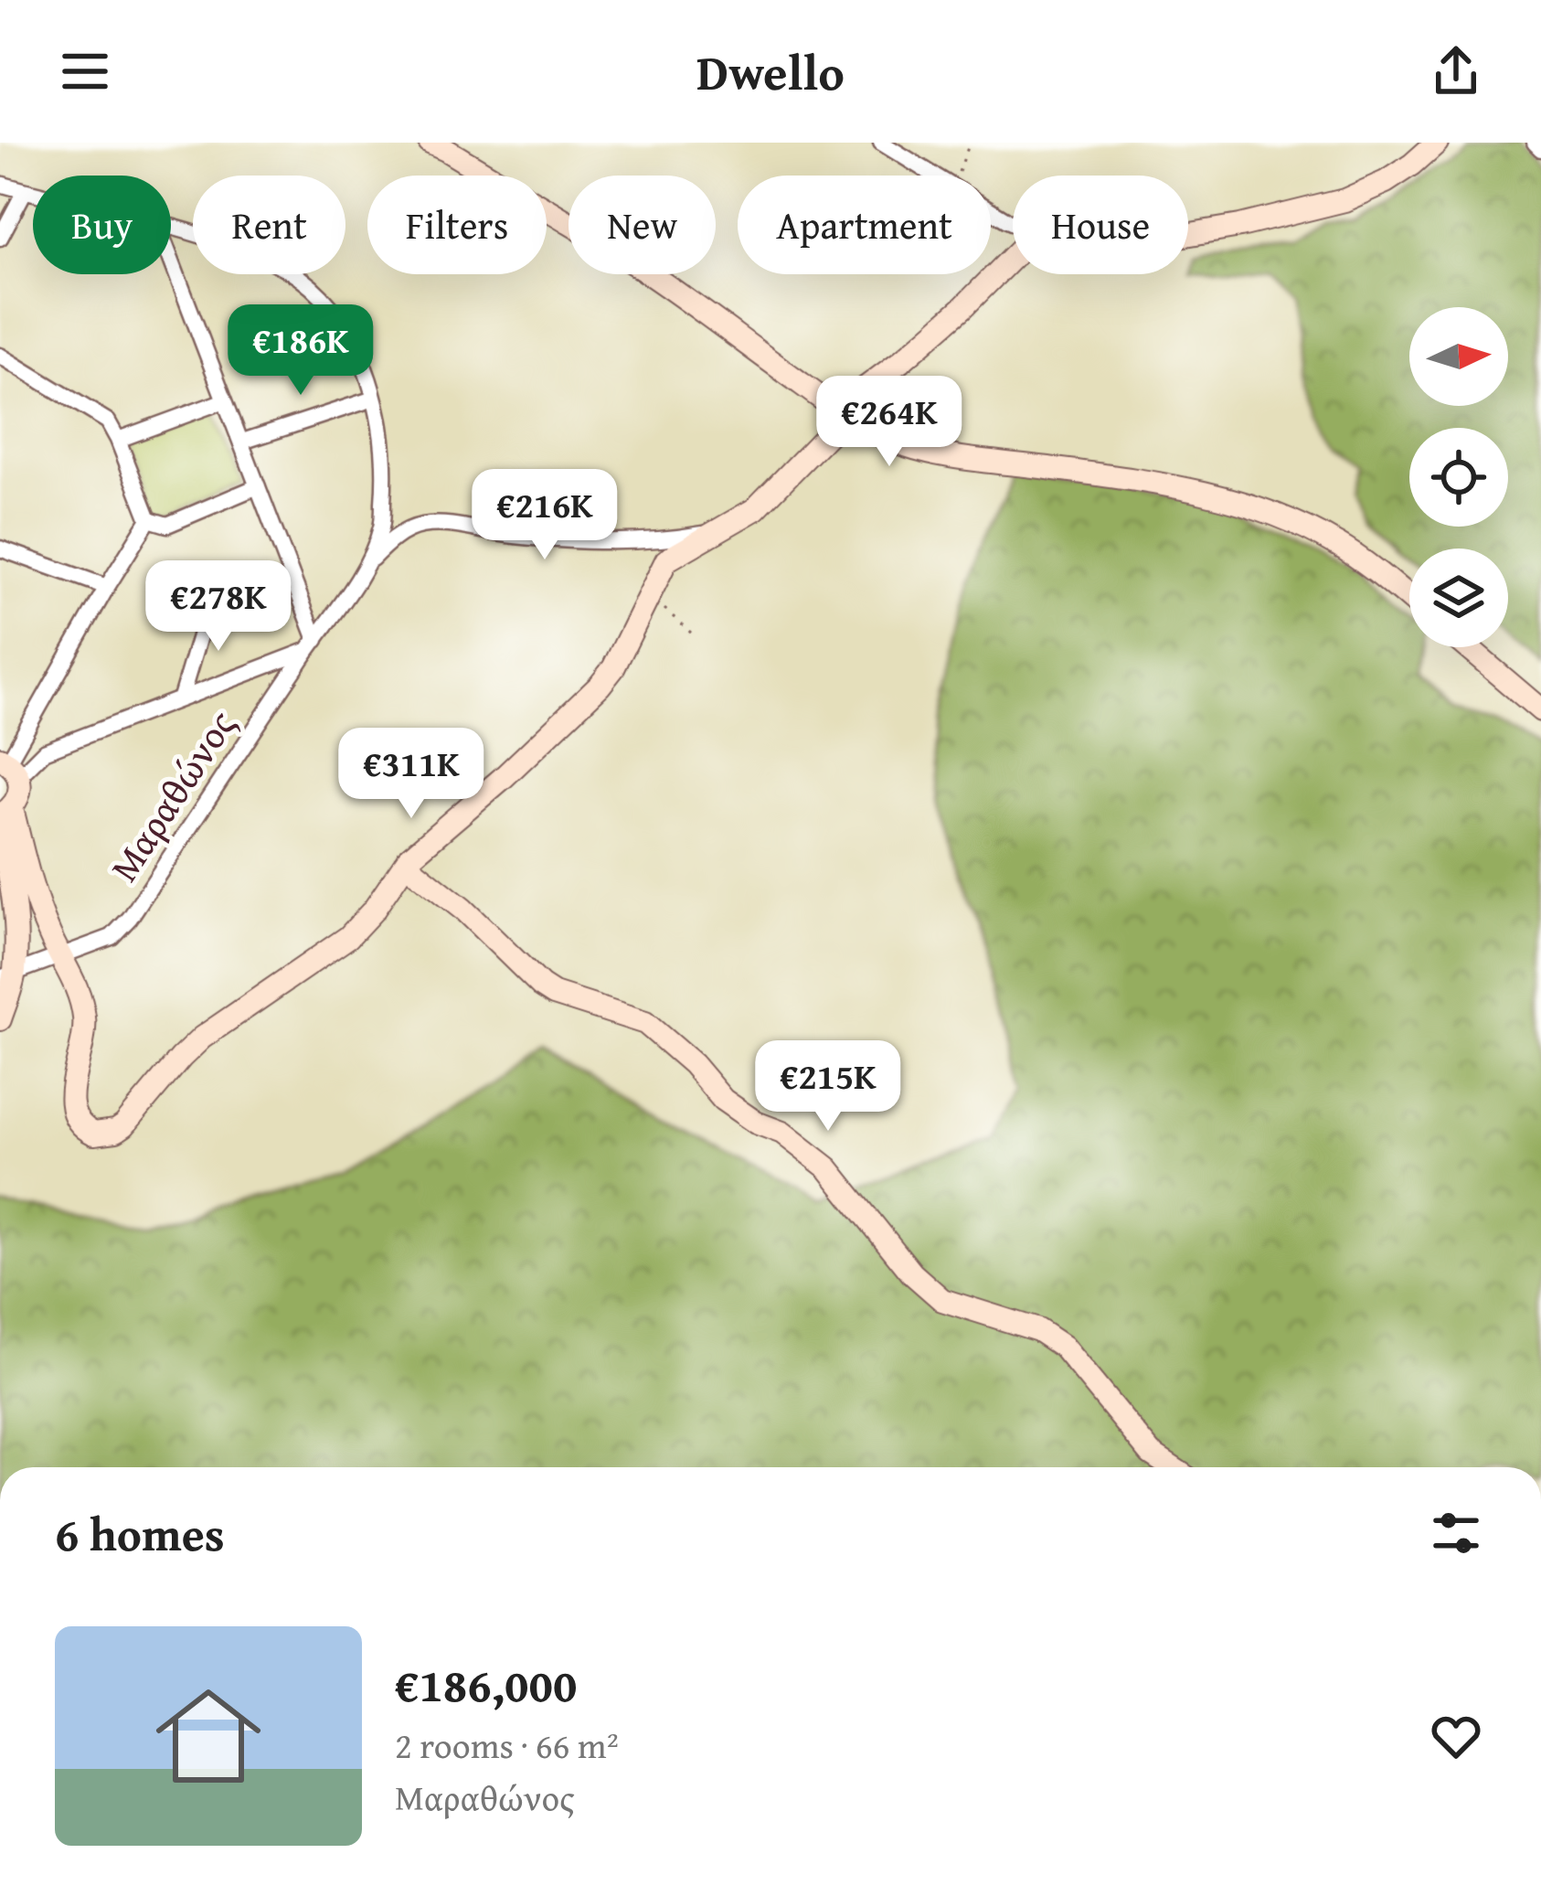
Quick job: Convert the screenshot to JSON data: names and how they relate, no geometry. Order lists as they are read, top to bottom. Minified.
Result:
{"streets":{"street":["Μαραθώνος"]},"north":"right","page":{"header":"Dwello","chip":["Buy","Rent","Filters","New","Apartment","House"],"price":["€186K","€264K","€216K","€278K","€311K","€215K"],"heading":"6 homes","list":[{"name":"€186,000","note":"2 rooms · 66 m² · Μαραθώνος"}]}}
